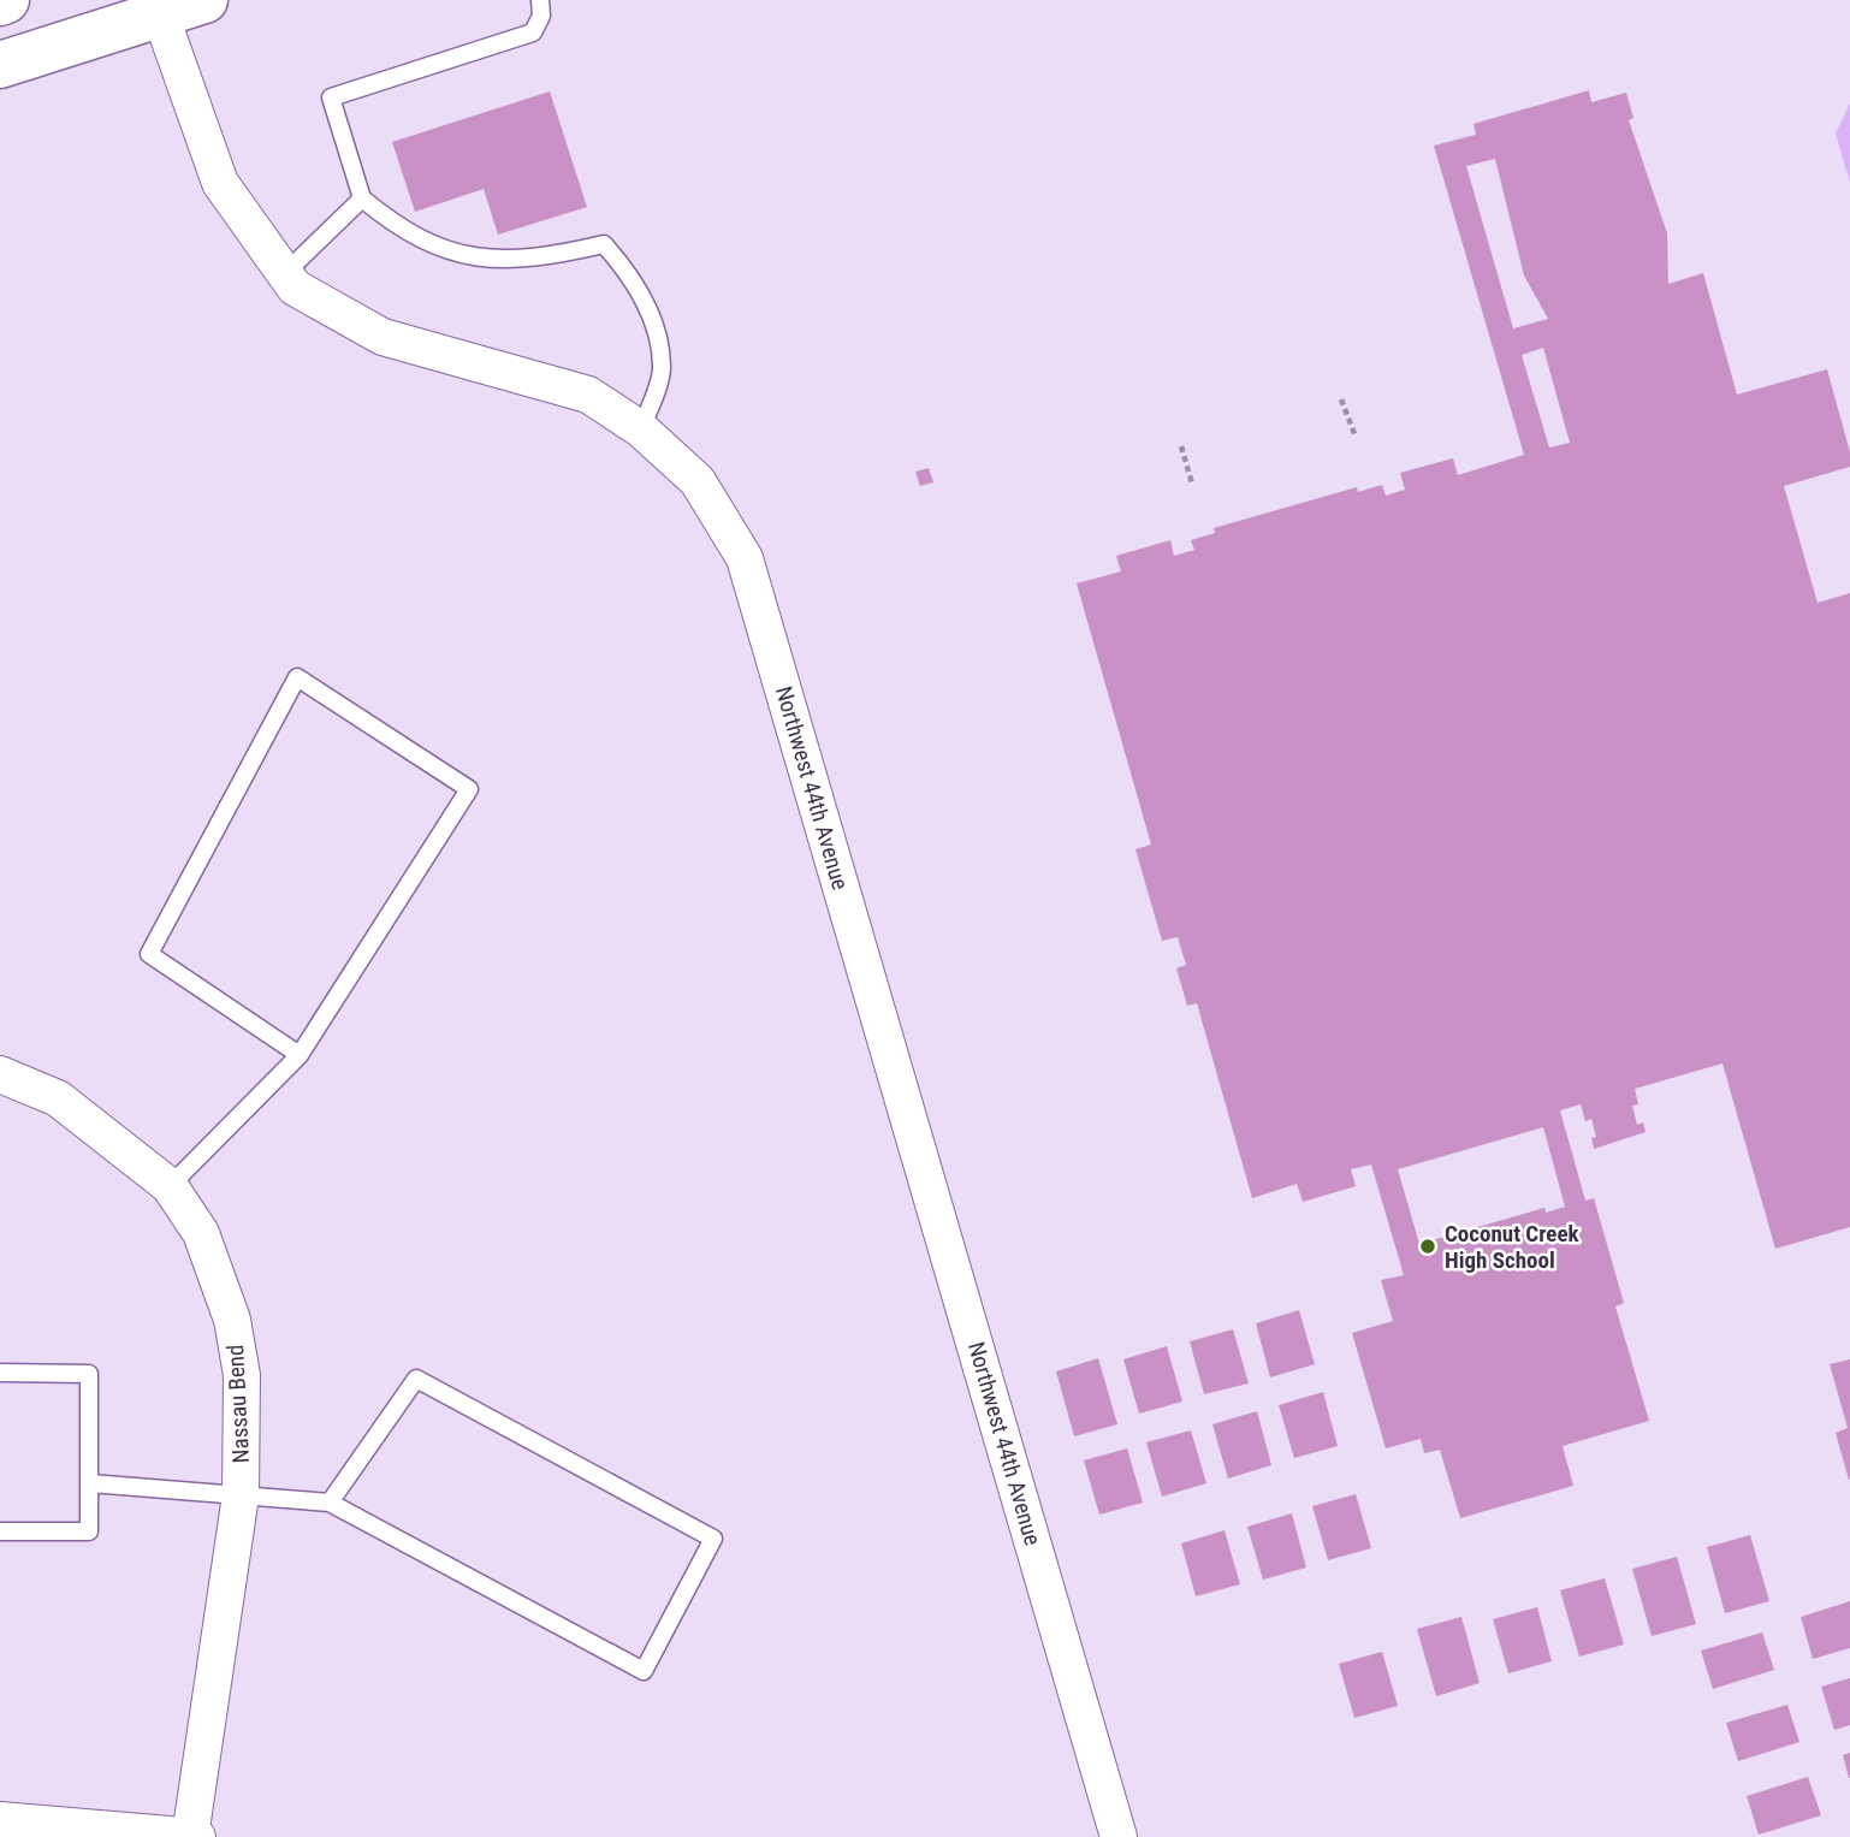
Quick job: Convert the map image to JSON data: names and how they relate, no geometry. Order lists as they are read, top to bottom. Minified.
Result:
{"streets":{"street":["Northwest 44th Avenue","Nassau Bend"]},"places":["Coconut Creek High School"]}
